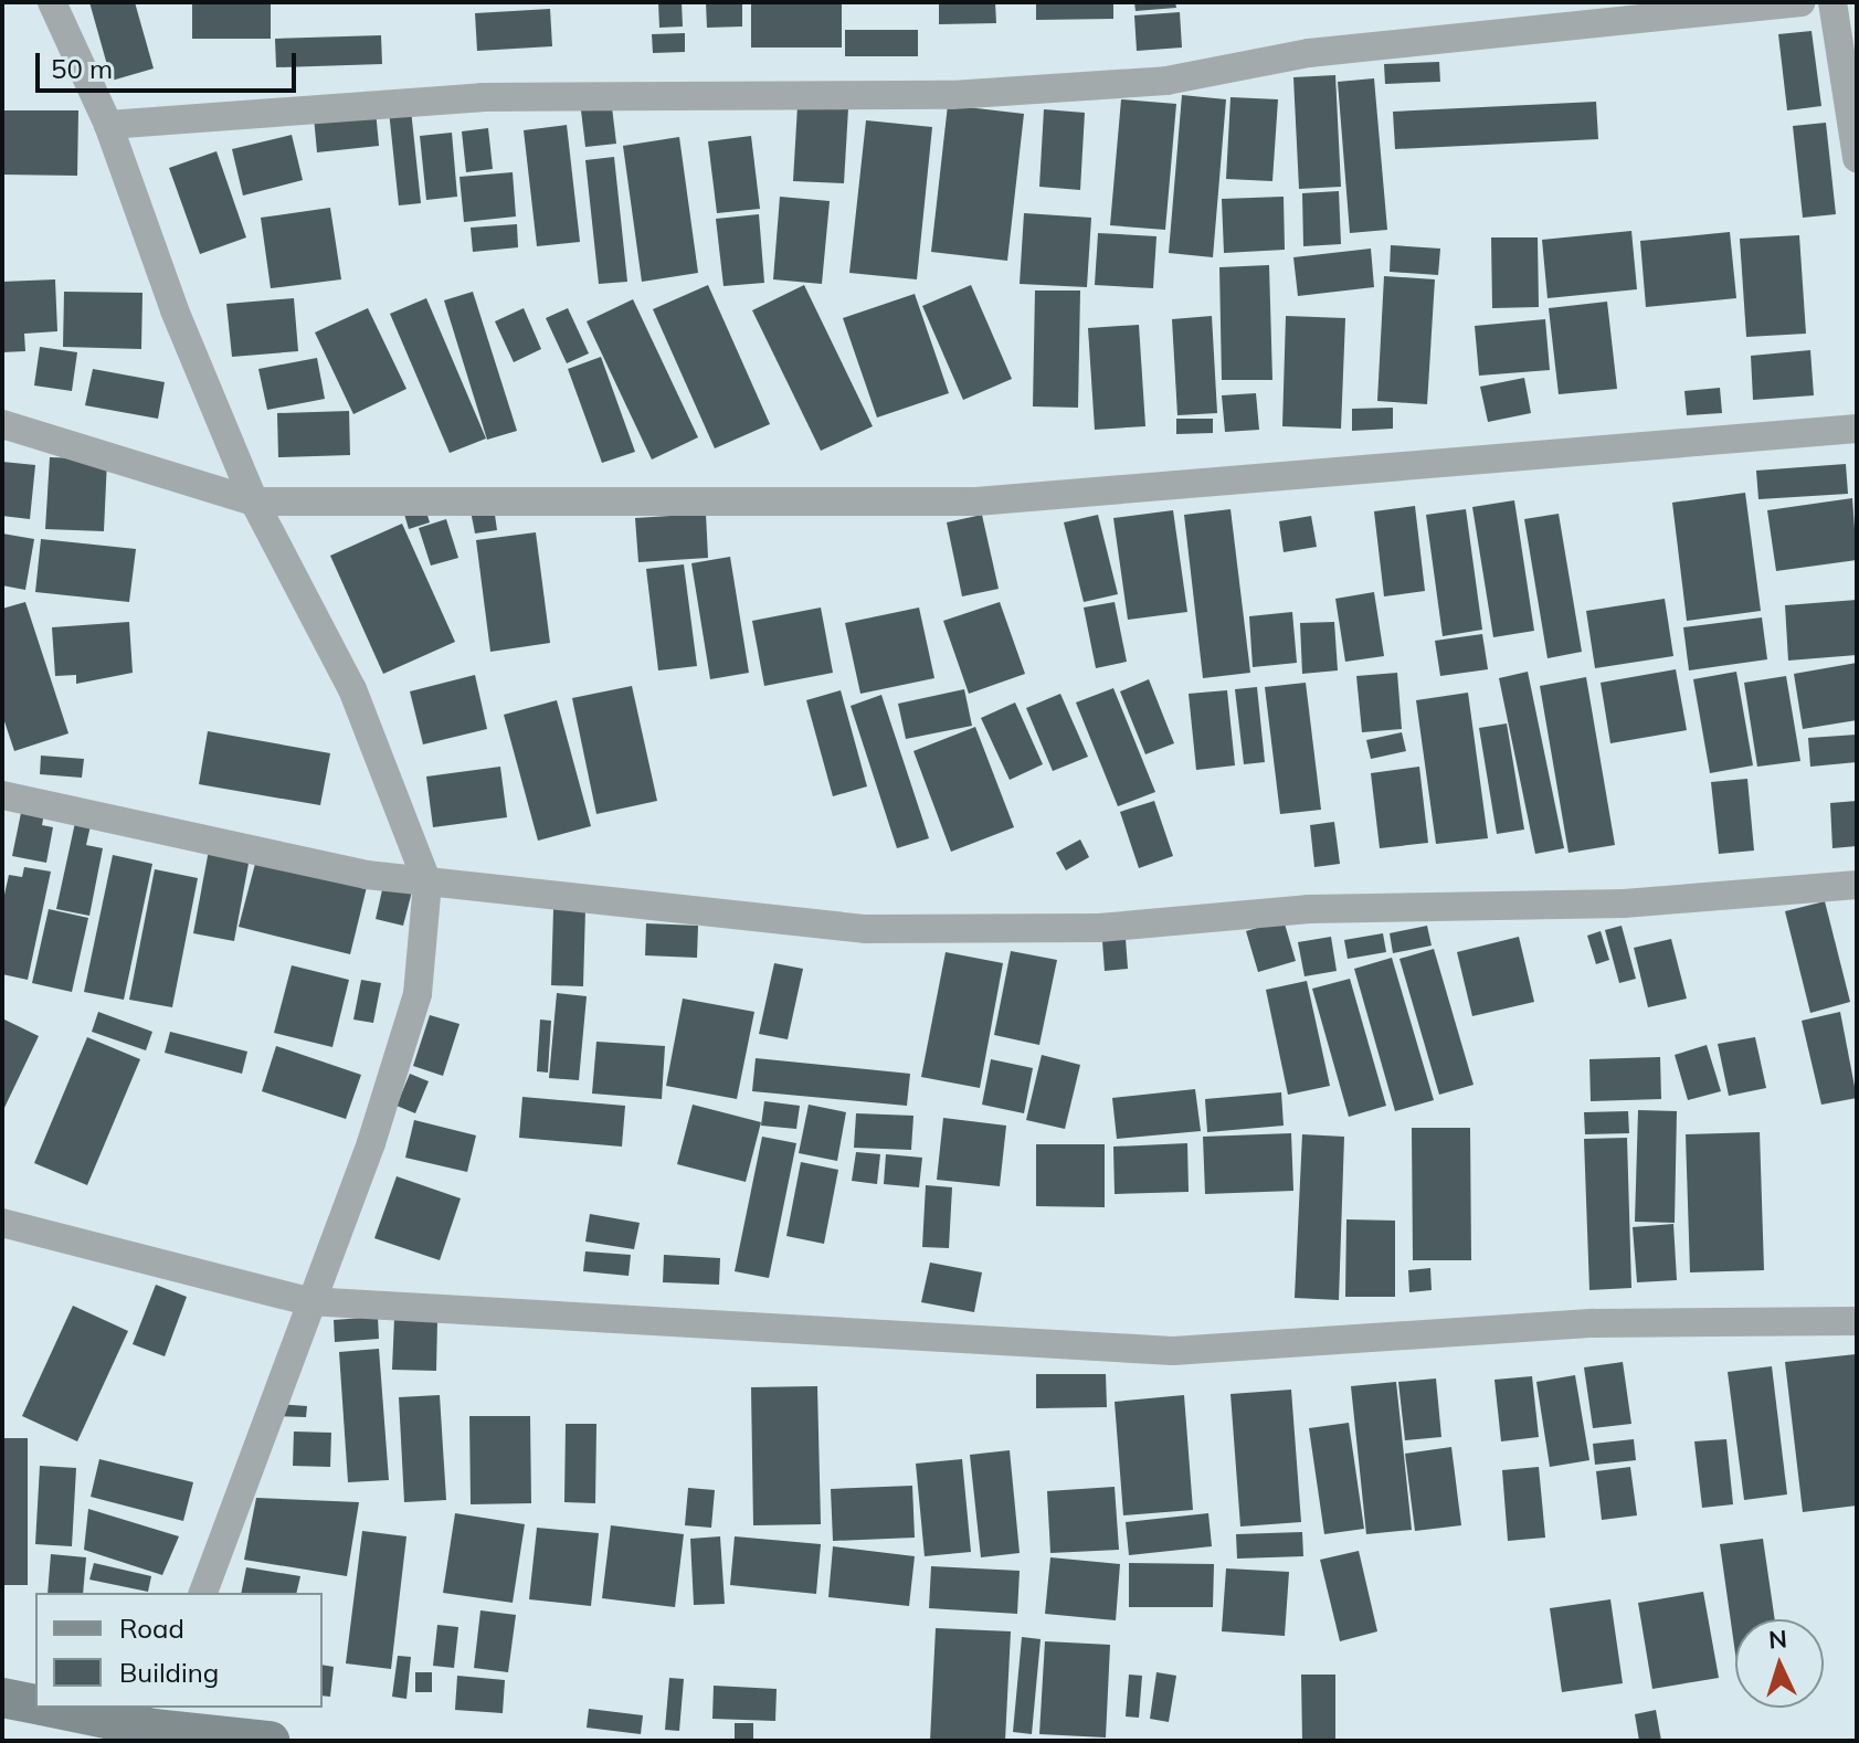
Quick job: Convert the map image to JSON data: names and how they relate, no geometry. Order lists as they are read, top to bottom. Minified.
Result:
{"legend":["Road","Building"],"scale_bar":"50 m","north":"top"}
